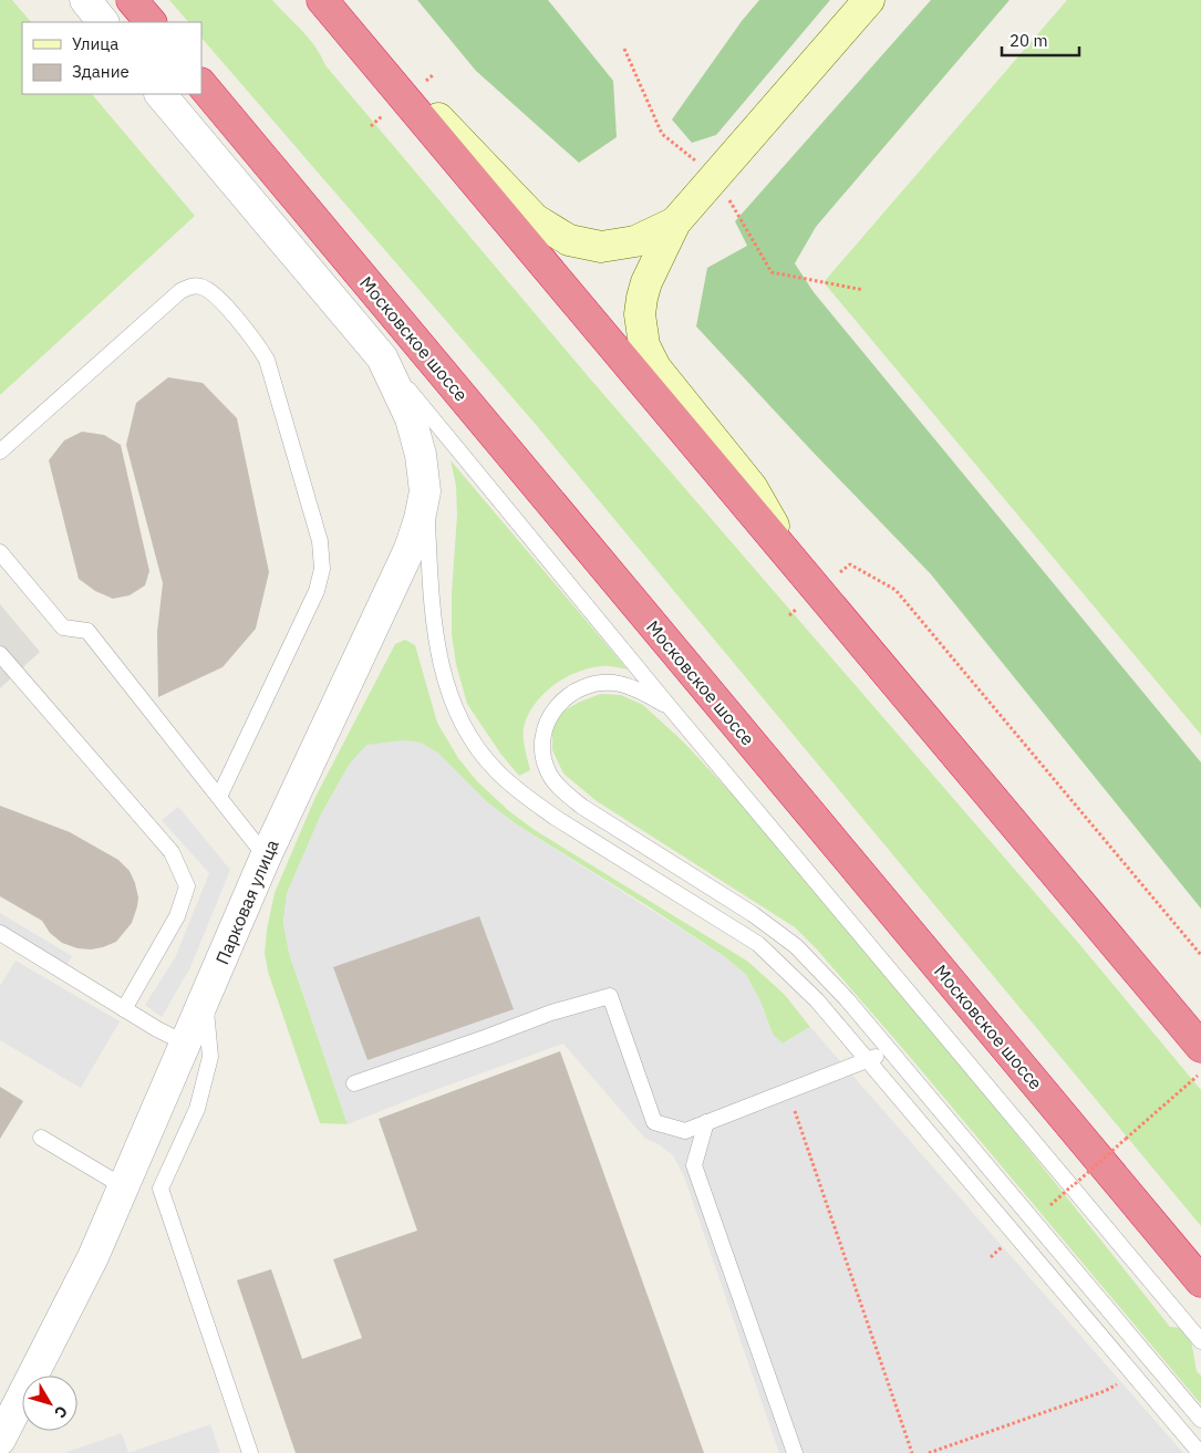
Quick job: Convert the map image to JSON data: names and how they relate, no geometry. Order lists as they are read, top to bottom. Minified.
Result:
{"streets":{"highway":["Московское шоссе"],"street":["Парковая улица"]},"legend":["Улица","Здание"],"scale_bar":"20 m","north":"bottom right"}
